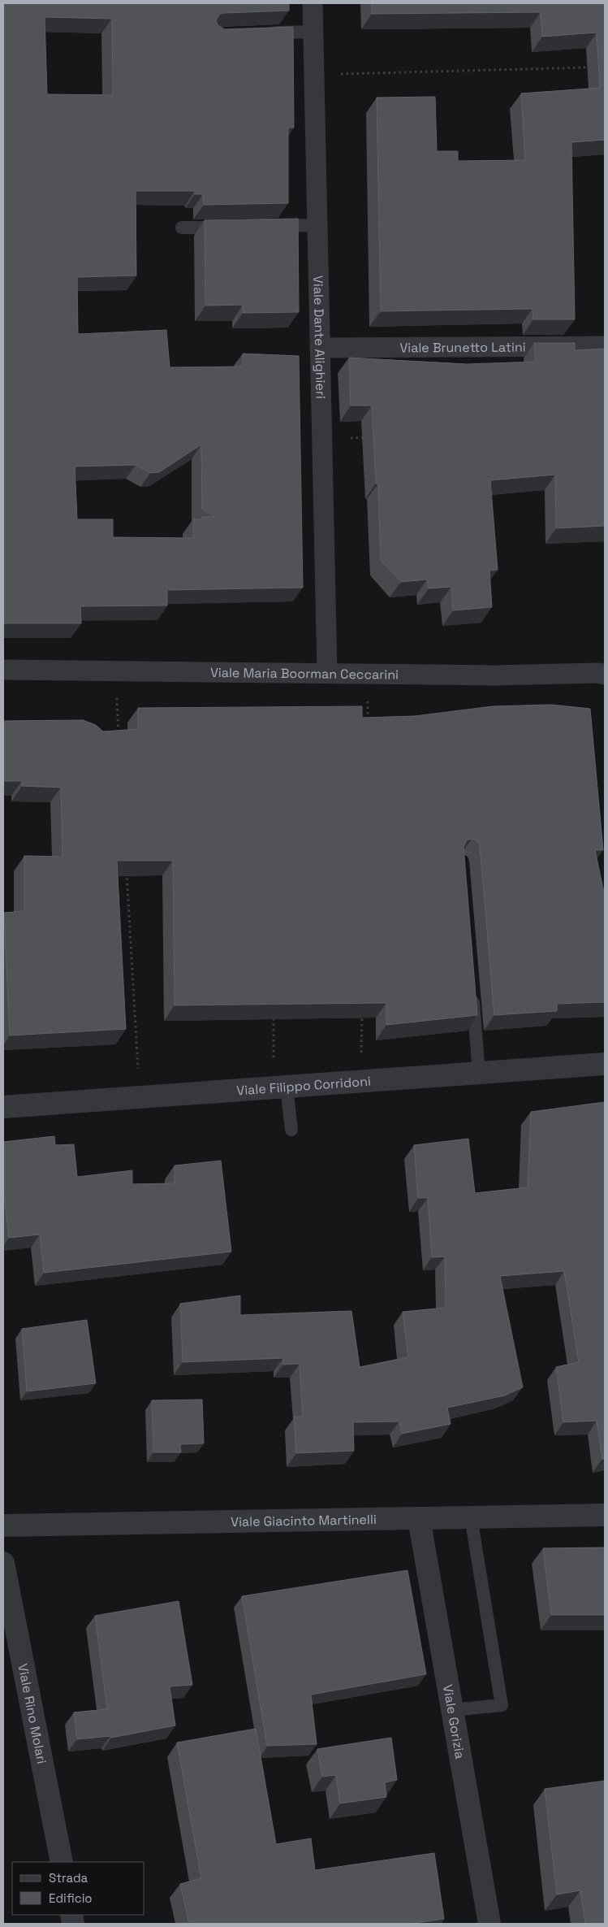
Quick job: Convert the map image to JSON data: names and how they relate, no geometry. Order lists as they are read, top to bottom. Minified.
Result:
{"streets":{"street":["Viale Dante Alighieri","Viale Brunetto Latini","Viale Maria Boorman Ceccarini","Viale Filippo Corridoni","Viale Giacinto Martinelli","Viale Rino Molari","Viale Gorizia"]},"crossings":[["Viale Dante Alighieri","Viale Brunetto Latini"],["Viale Dante Alighieri","Viale Maria Boorman Ceccarini"],["Viale Giacinto Martinelli","Viale Gorizia"]],"legend":["Strada","Edificio"]}
